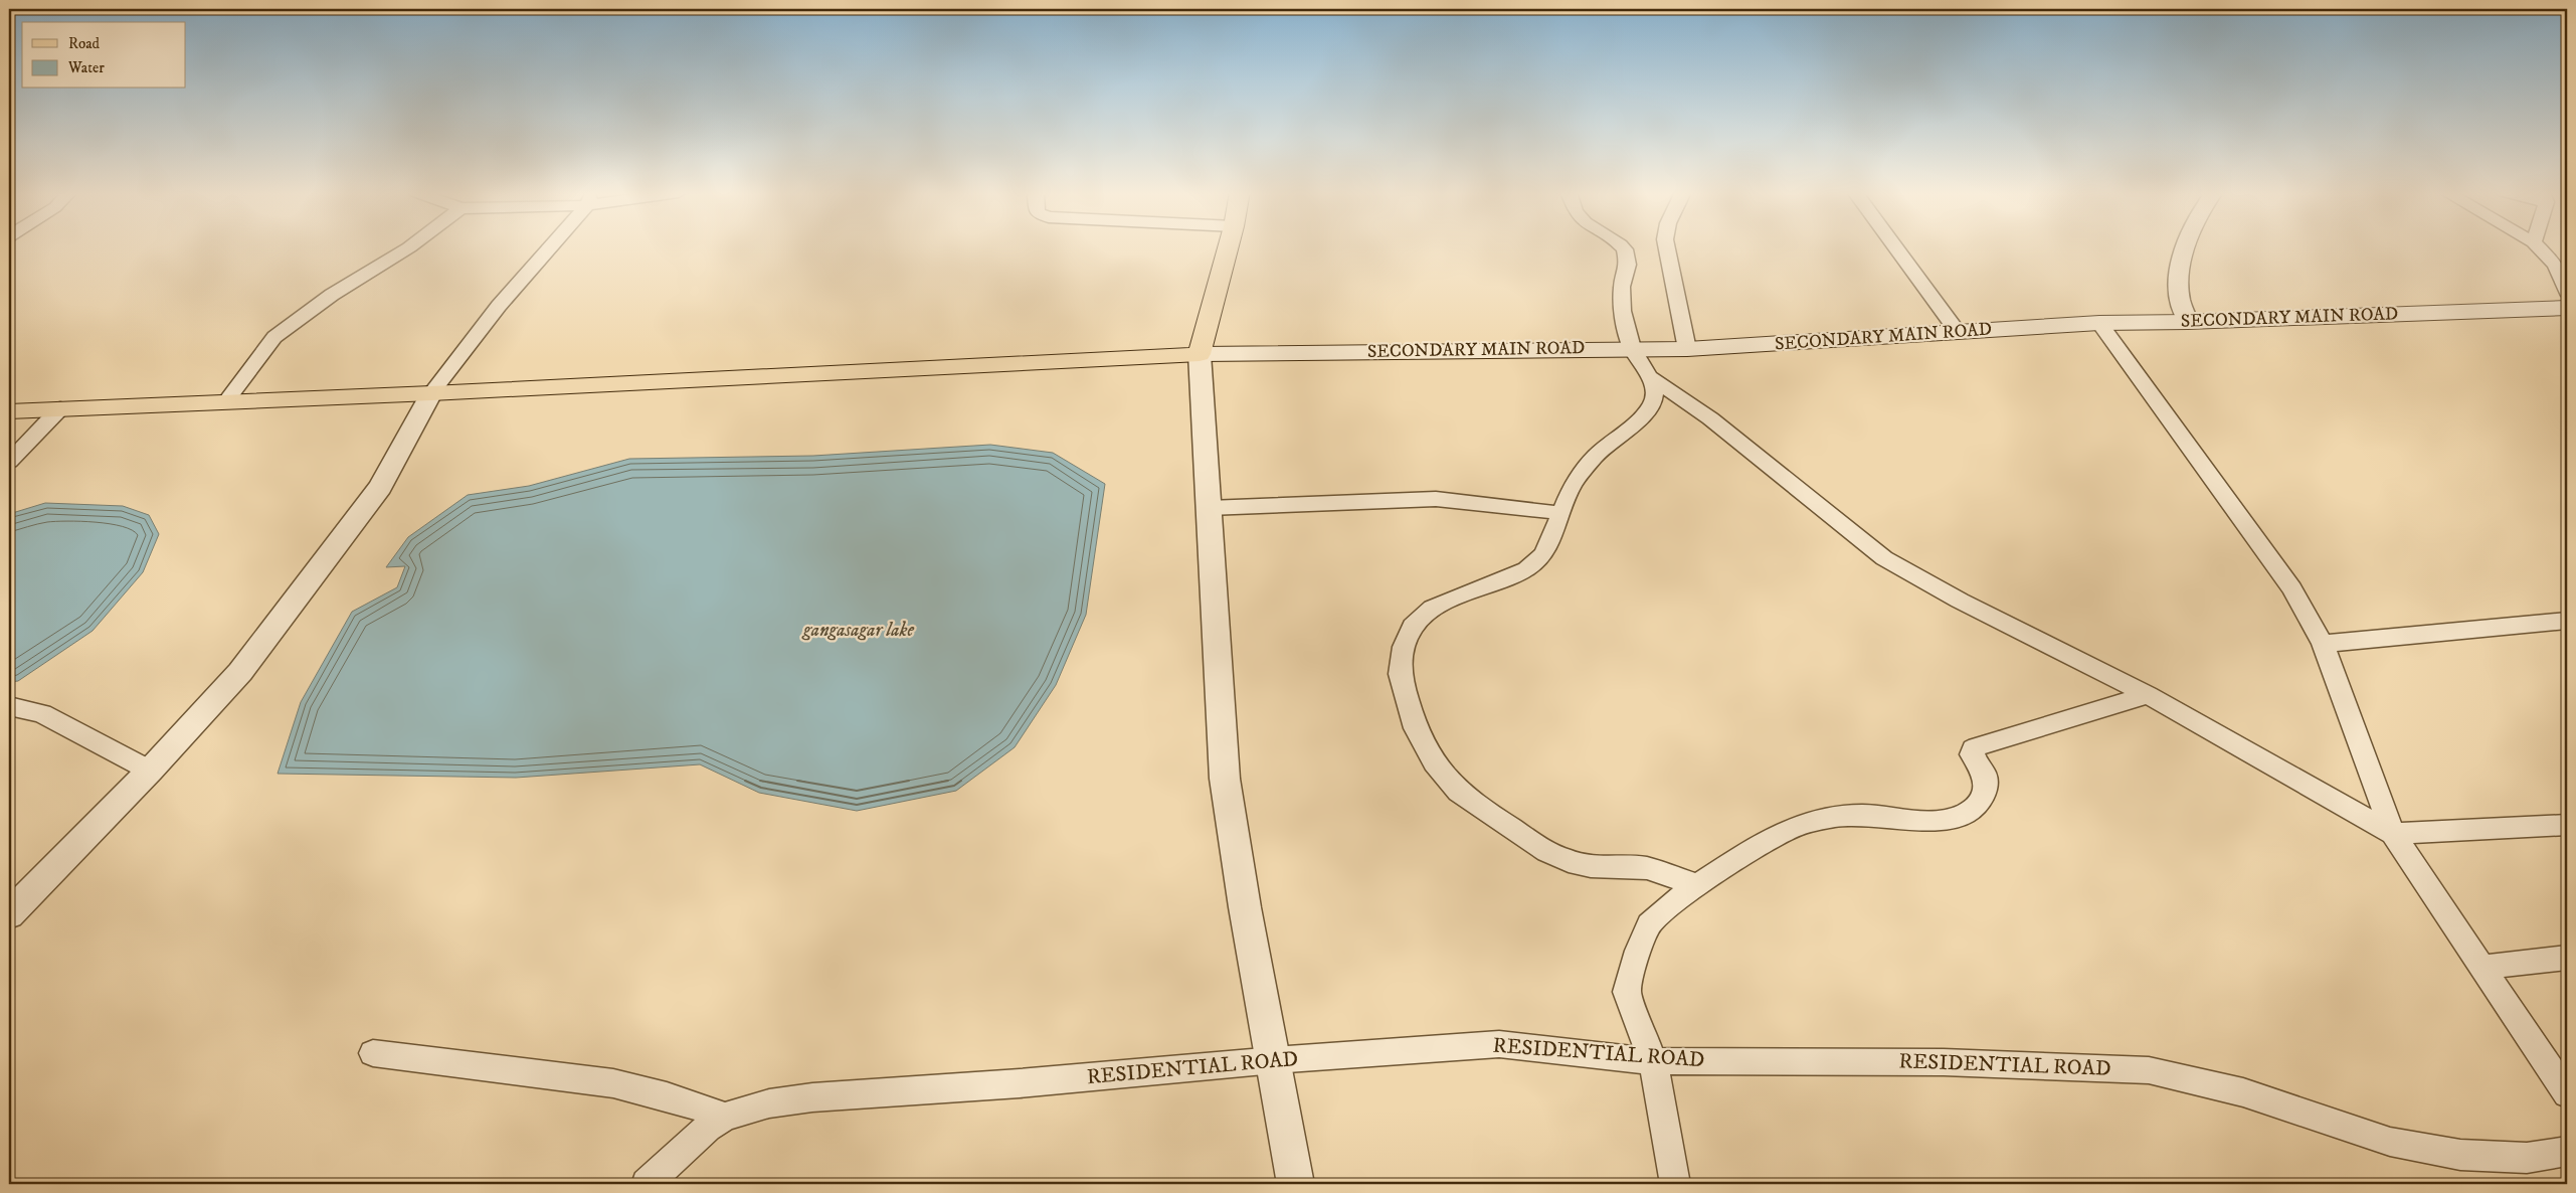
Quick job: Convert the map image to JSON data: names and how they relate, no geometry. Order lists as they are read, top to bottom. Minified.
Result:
{"streets":{"main road":["SECONDARY MAIN ROAD"],"street":["RESIDENTIAL ROAD"]},"water":["gangasagar lake"],"legend":["Road","Water"]}
